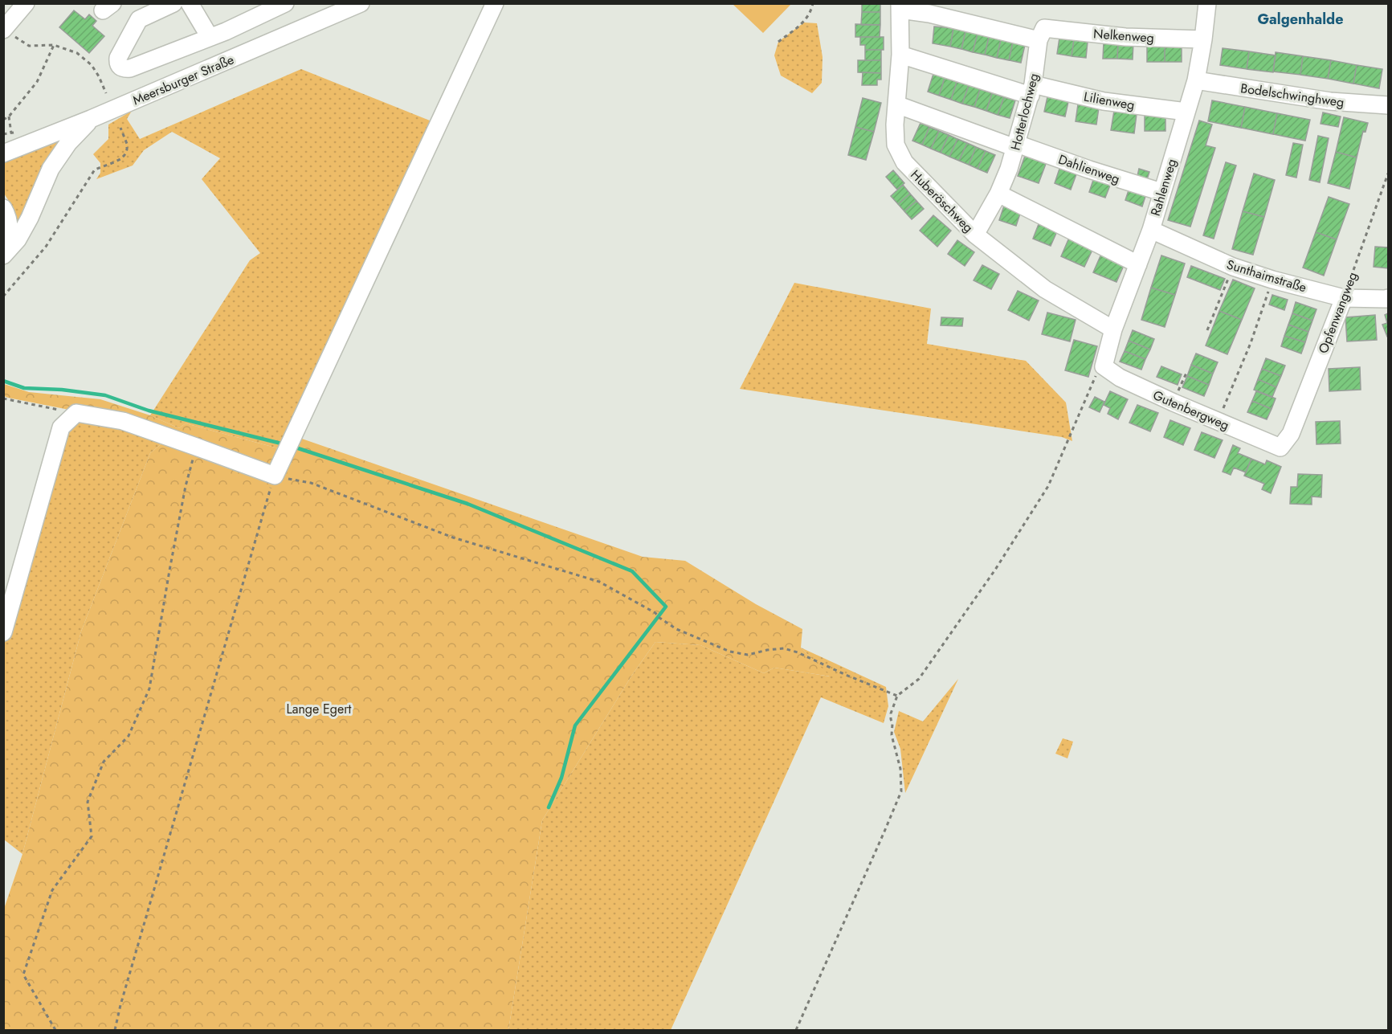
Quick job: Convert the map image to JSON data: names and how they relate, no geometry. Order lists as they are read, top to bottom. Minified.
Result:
{"streets":{"street":["Nelkenweg","Meersburger Straße","Bodelschwinghweg","Lilienweg","Hotterlochweg","Dahlienweg","Rahlenweg","Huberöschweg","Sunthaimstraße","Opfenwangweg","Gutenbergweg"]},"crossings":[["Nelkenweg","Hotterlochweg"],["Nelkenweg","Rahlenweg"],["Nelkenweg","Huberöschweg"],["Bodelschwinghweg","Rahlenweg"],["Lilienweg","Hotterlochweg"],["Lilienweg","Rahlenweg"],["Lilienweg","Huberöschweg"],["Hotterlochweg","Dahlienweg"],["Hotterlochweg","Huberöschweg"],["Dahlienweg","Rahlenweg"],["Dahlienweg","Huberöschweg"],["Rahlenweg","Huberöschweg"],["Rahlenweg","Sunthaimstraße"],["Rahlenweg","Gutenbergweg"],["Sunthaimstraße","Opfenwangweg"],["Opfenwangweg","Gutenbergweg"]],"districts":["Galgenhalde"],"parks":["Lange Egert"]}
